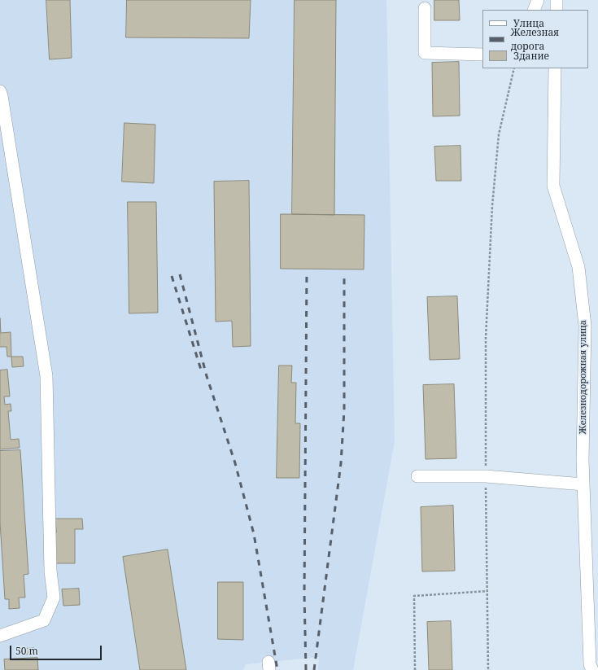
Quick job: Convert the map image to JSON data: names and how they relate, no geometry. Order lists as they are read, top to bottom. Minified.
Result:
{"streets":{"street":["Железнодорожная улица"]},"legend":["Улица","Железная дорога","Здание"],"scale_bar":"50 m"}
